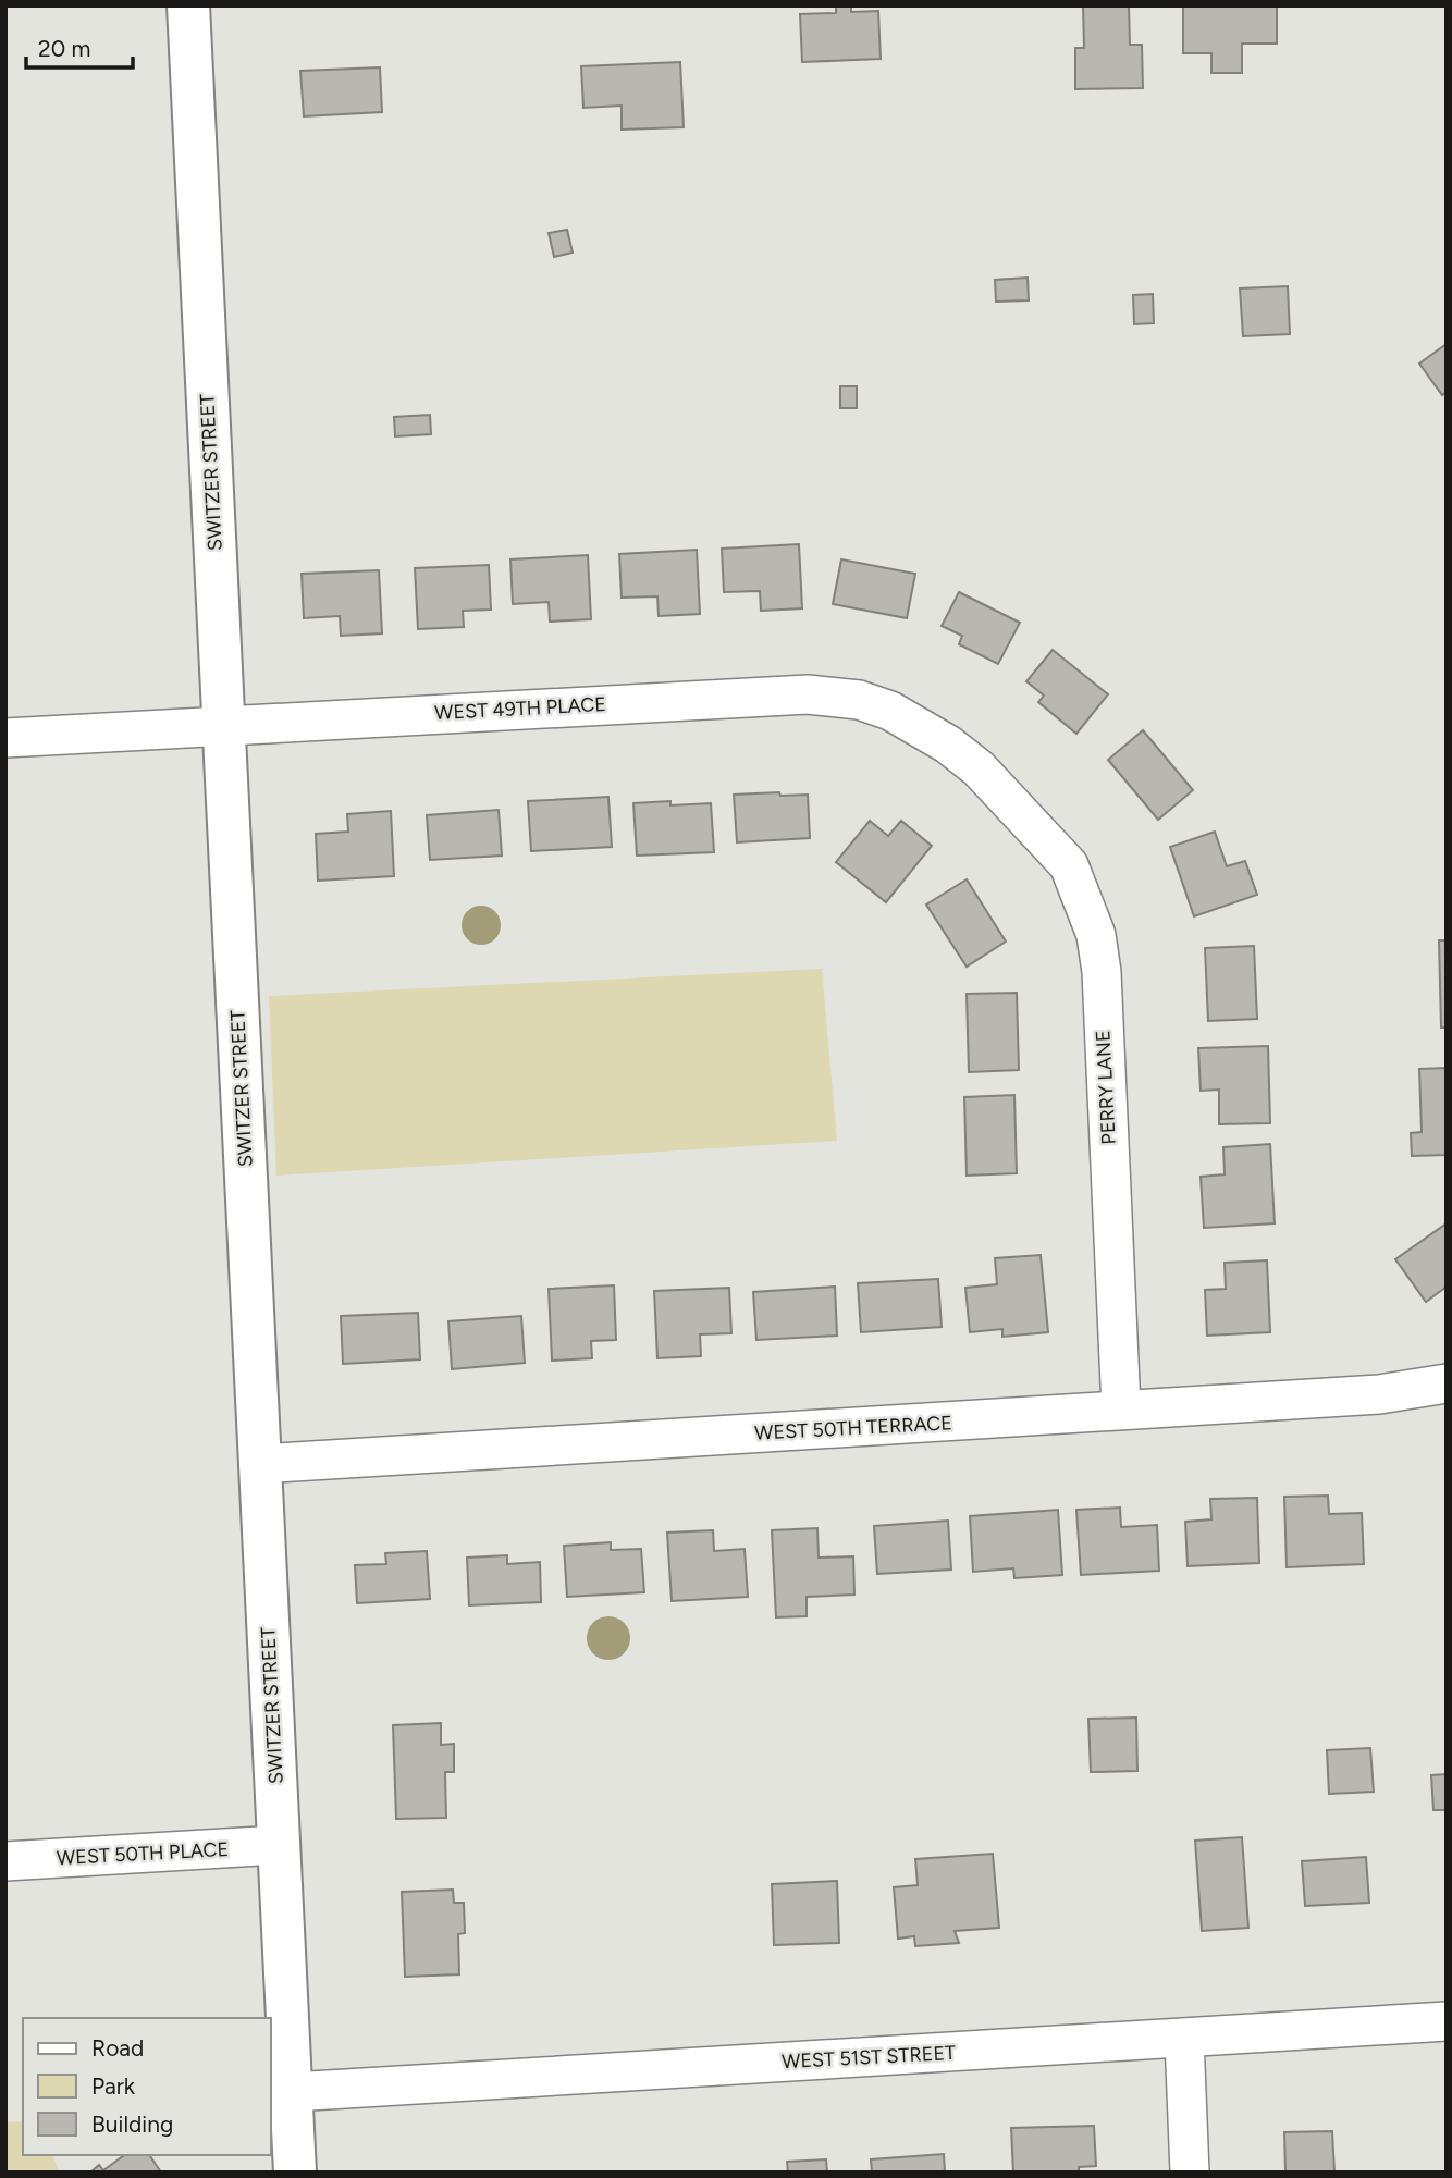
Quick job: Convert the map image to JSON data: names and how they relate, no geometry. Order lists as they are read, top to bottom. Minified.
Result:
{"streets":{"street":["SWITZER STREET","WEST 49TH PLACE","PERRY LANE","WEST 50TH TERRACE","WEST 50TH PLACE","WEST 51ST STREET"]},"crossings":[["SWITZER STREET","WEST 49TH PLACE"],["SWITZER STREET","WEST 50TH TERRACE"],["SWITZER STREET","WEST 50TH PLACE"],["SWITZER STREET","WEST 51ST STREET"],["WEST 49TH PLACE","PERRY LANE"],["PERRY LANE","WEST 50TH TERRACE"]],"legend":["Road","Park","Building"],"scale_bar":"20 m"}
